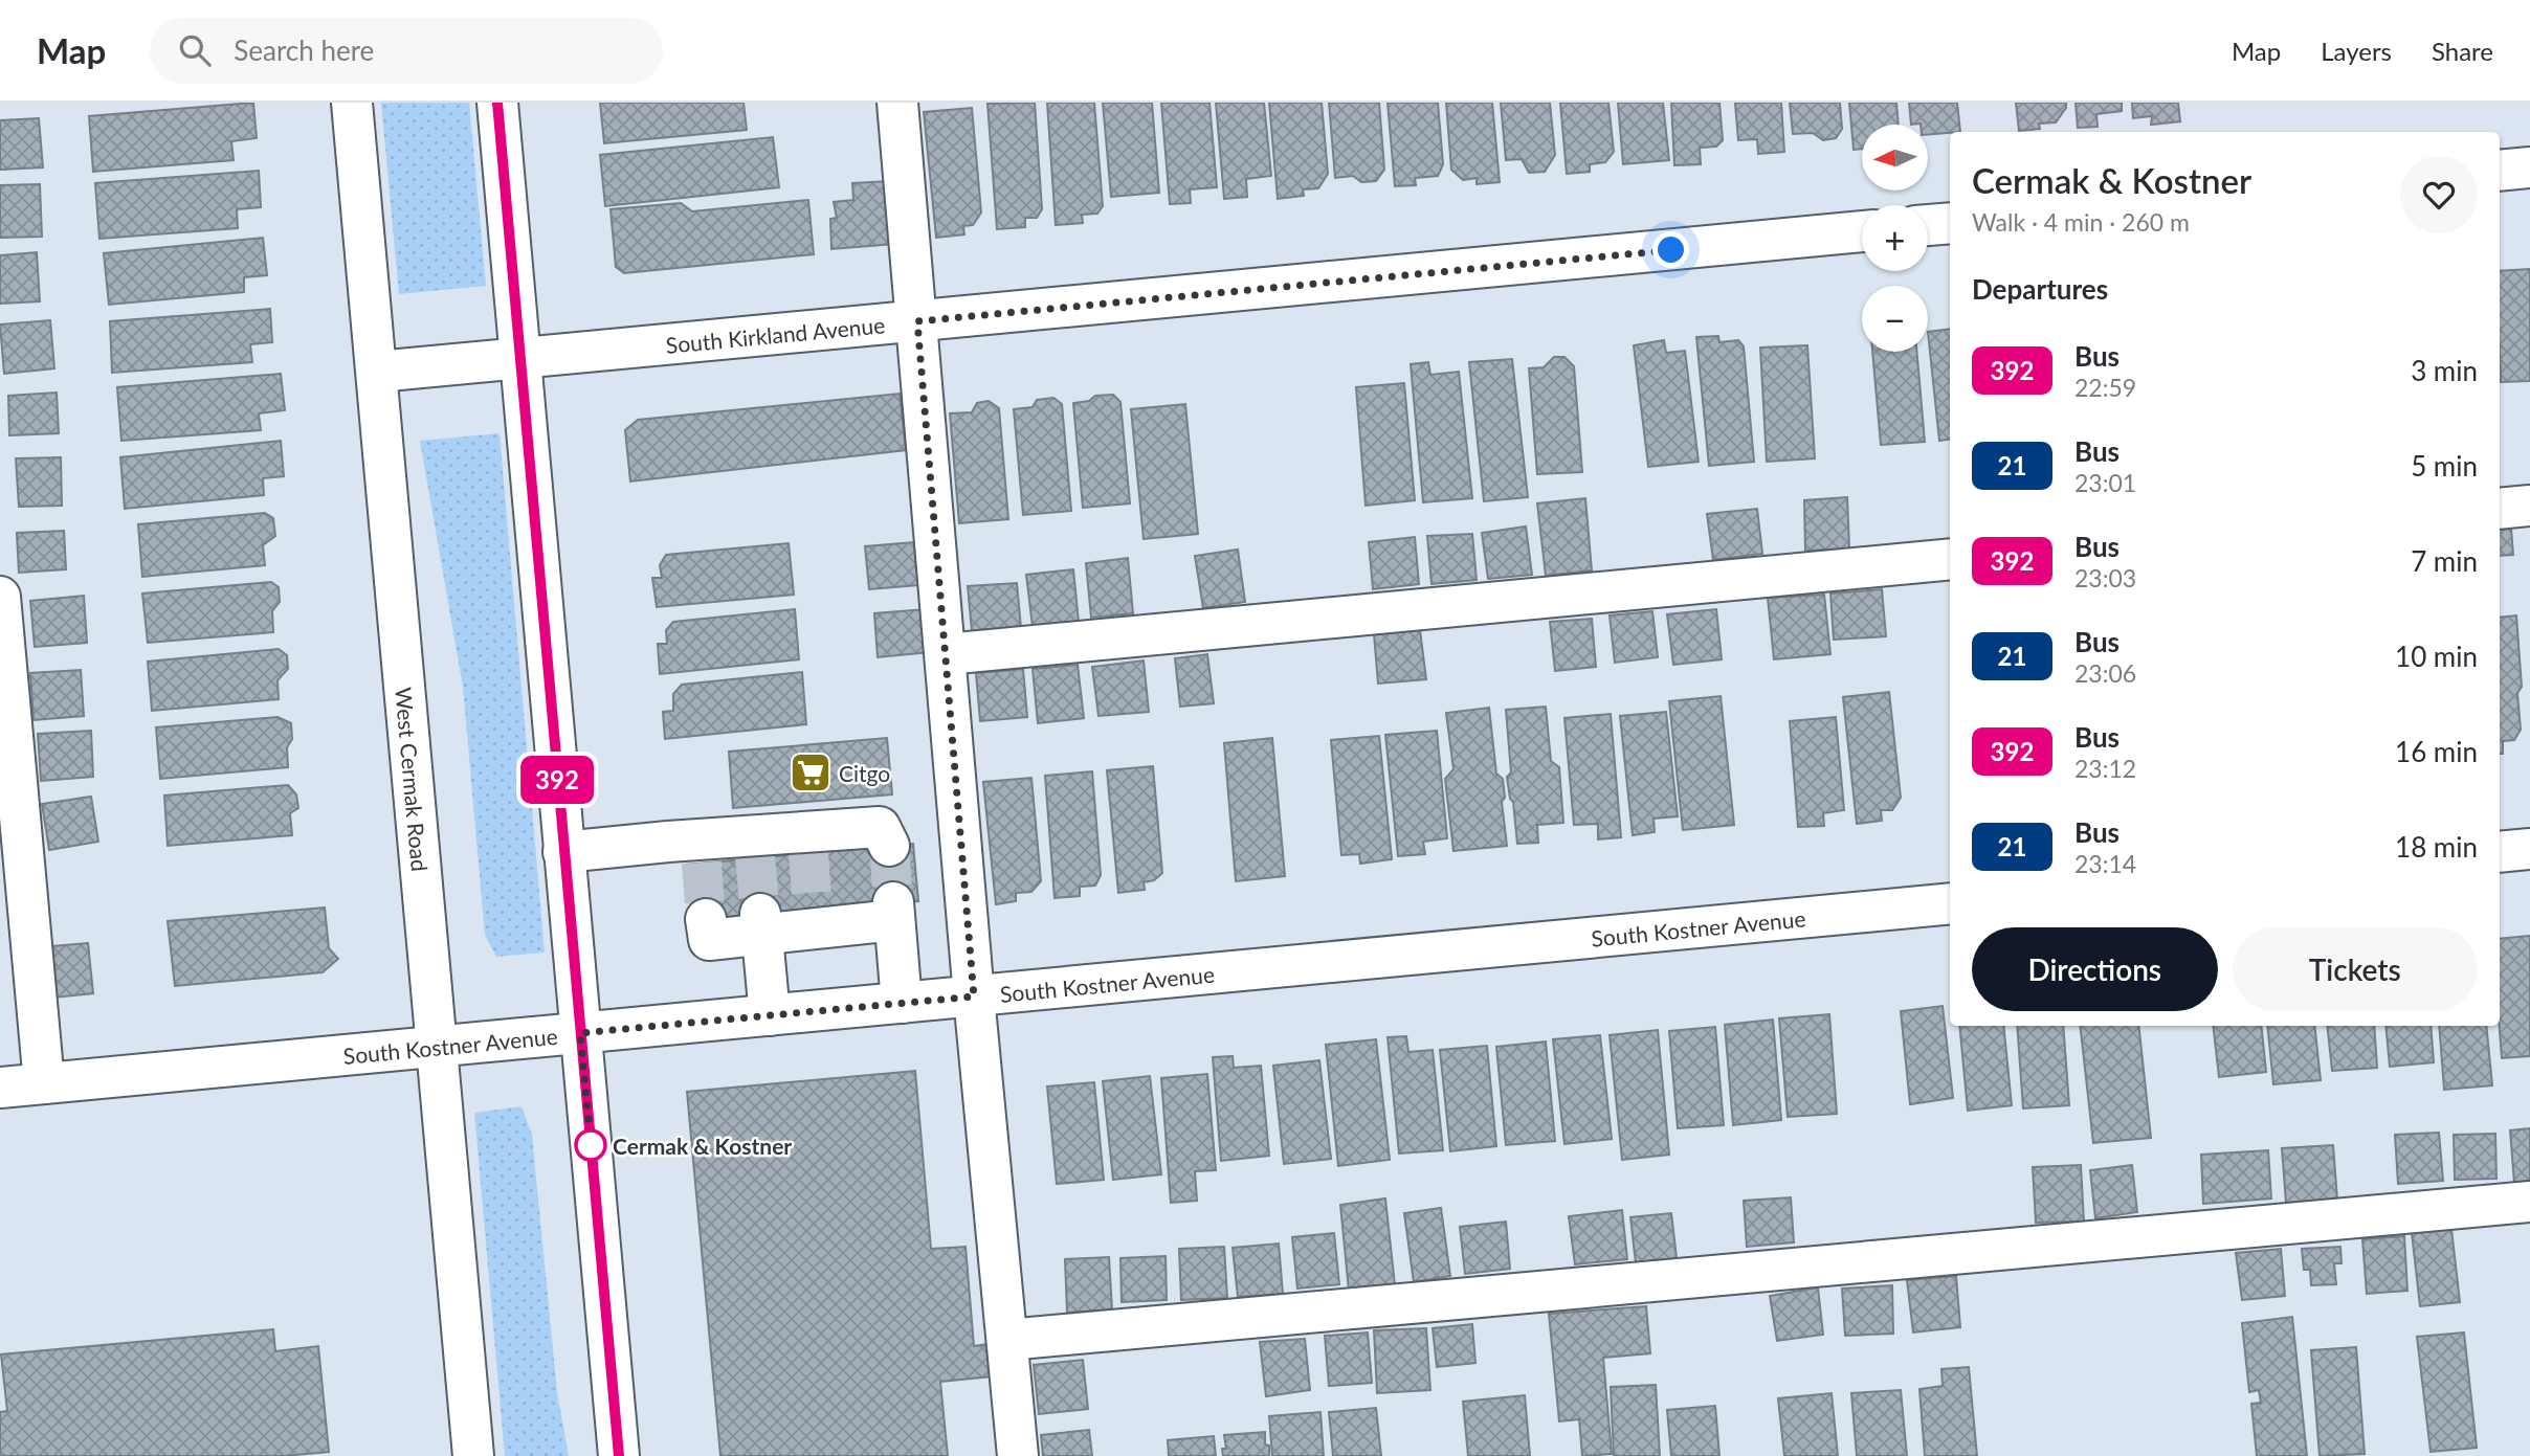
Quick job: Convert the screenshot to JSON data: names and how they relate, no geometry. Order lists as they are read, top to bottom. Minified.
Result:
{"streets":{"street":["South Kirkland Avenue","West Cermak Road","South Kostner Avenue"]},"crossings":[["South Kirkland Avenue","West Cermak Road"],["West Cermak Road","South Kostner Avenue"]],"places":{"supermarket":["Citgo"],"other":["Cermak & Kostner"]},"lines":["bus line 392"],"north":"left","page":{"header":"Map","search":"Search here","nav":["Map","Layers","Share"],"on_map":"392","map_buttons":["+","−"],"heading":[["Cermak & Kostner","Walk · 4 min · 260 m"],"Departures"],"list":[{"mark":"392","name":"Bus","note":"22:59","value":"3 min"},{"mark":"21","name":"Bus","note":"23:01","value":"5 min"},{"mark":"392","name":"Bus","note":"23:03","value":"7 min"},{"mark":"21","name":"Bus","note":"23:06","value":"10 min"},{"mark":"392","name":"Bus","note":"23:12","value":"16 min"},{"mark":"21","name":"Bus","note":"23:14","value":"18 min"}],"buttons":["Directions","Tickets"]}}
